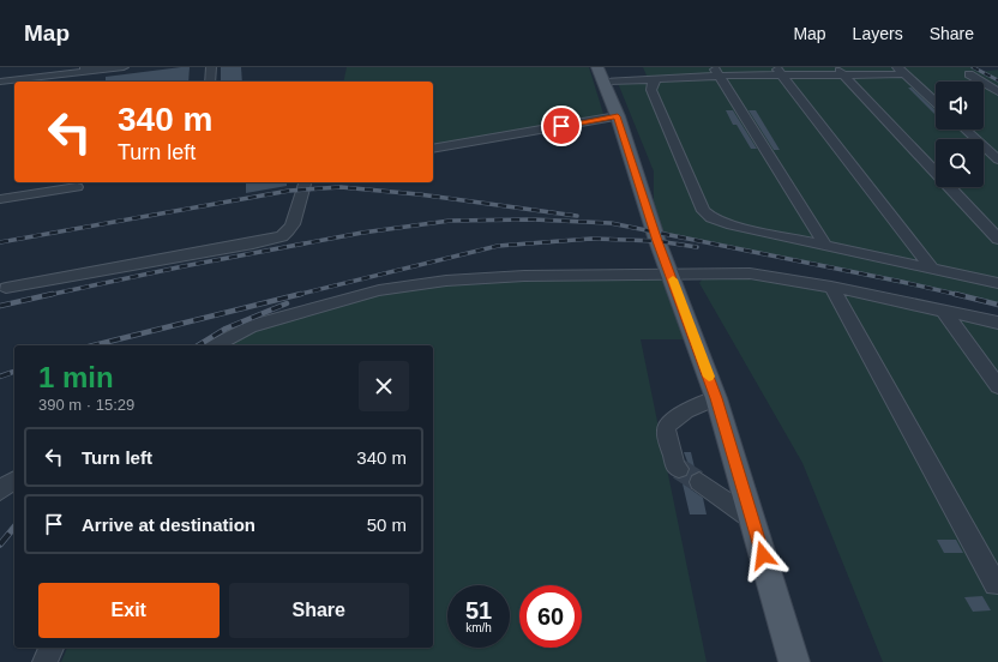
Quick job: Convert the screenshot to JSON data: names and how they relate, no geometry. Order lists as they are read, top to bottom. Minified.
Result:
{"page":{"header":"Map","nav":["Map","Layers","Share"],"turn":["340 m","Turn left"],"heading":["1 min","390 m · 15:29"],"list":[{"name":"Turn left","value":"340 m"},{"name":"Arrive at destination","value":"50 m"}],"buttons":["Exit","Share"],"speed":"51 km/h","limit":"60"}}
